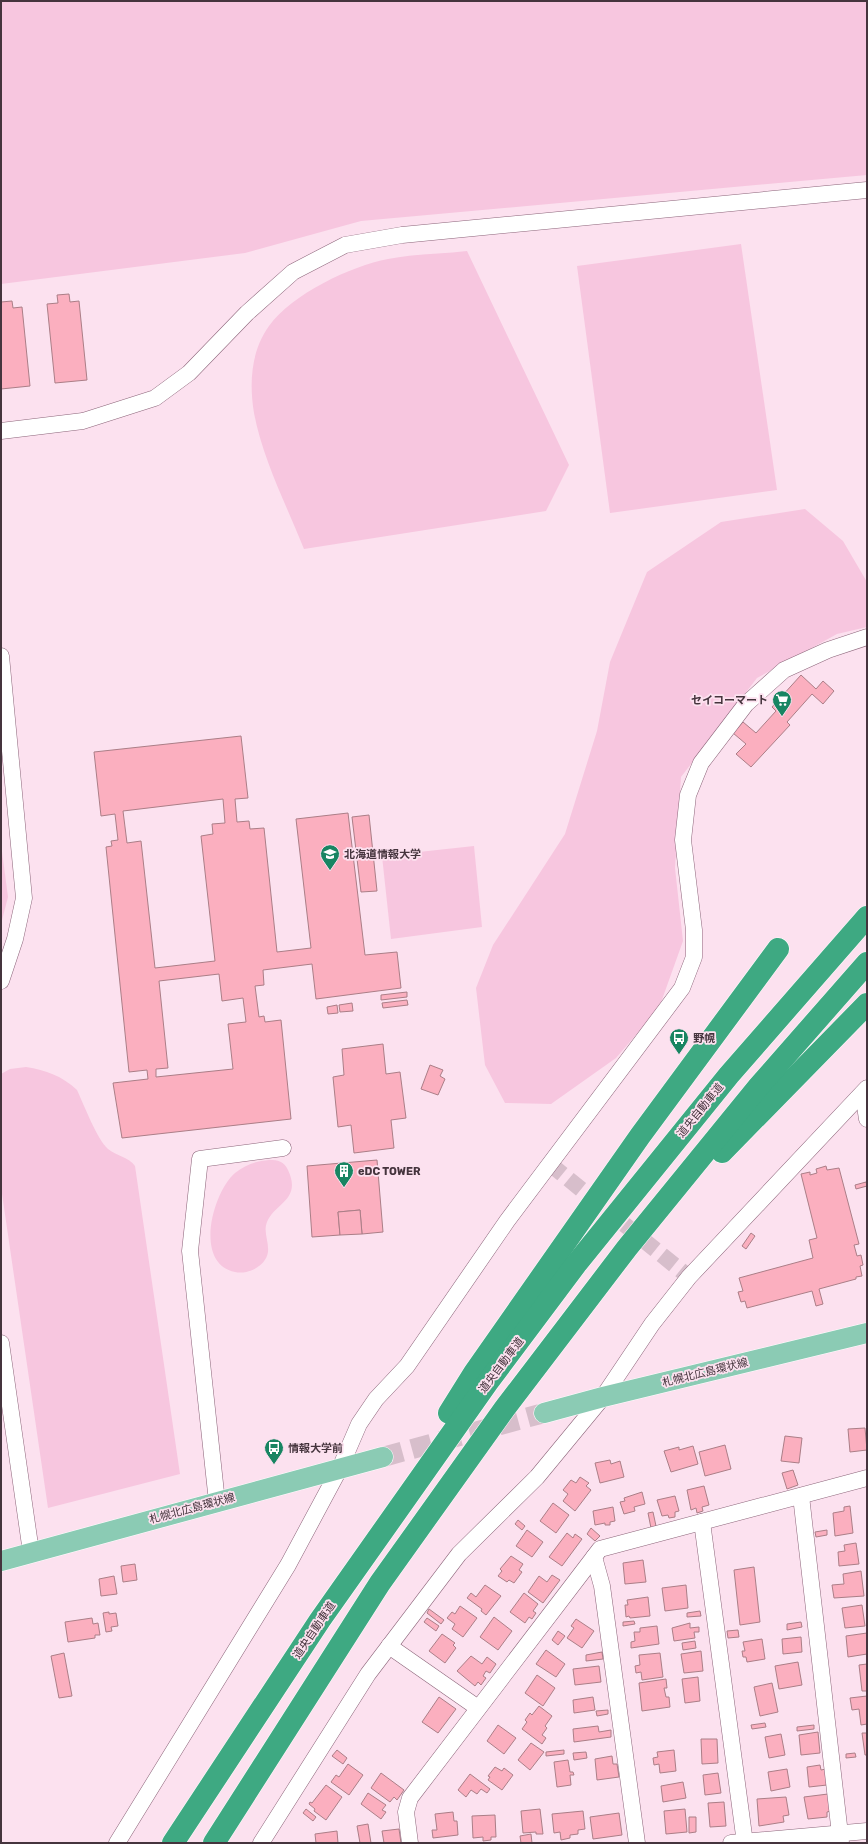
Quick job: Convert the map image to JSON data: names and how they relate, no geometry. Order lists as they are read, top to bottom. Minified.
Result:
{"streets":{"highway":["道央自動車道"],"main road":["札幌北広島環状線"]},"places":{"supermarket":["セイコーマート"],"school or university":["北海道情報大学"],"bus stop":["野幌","情報大学前"],"building":["eDC TOWER"]}}
